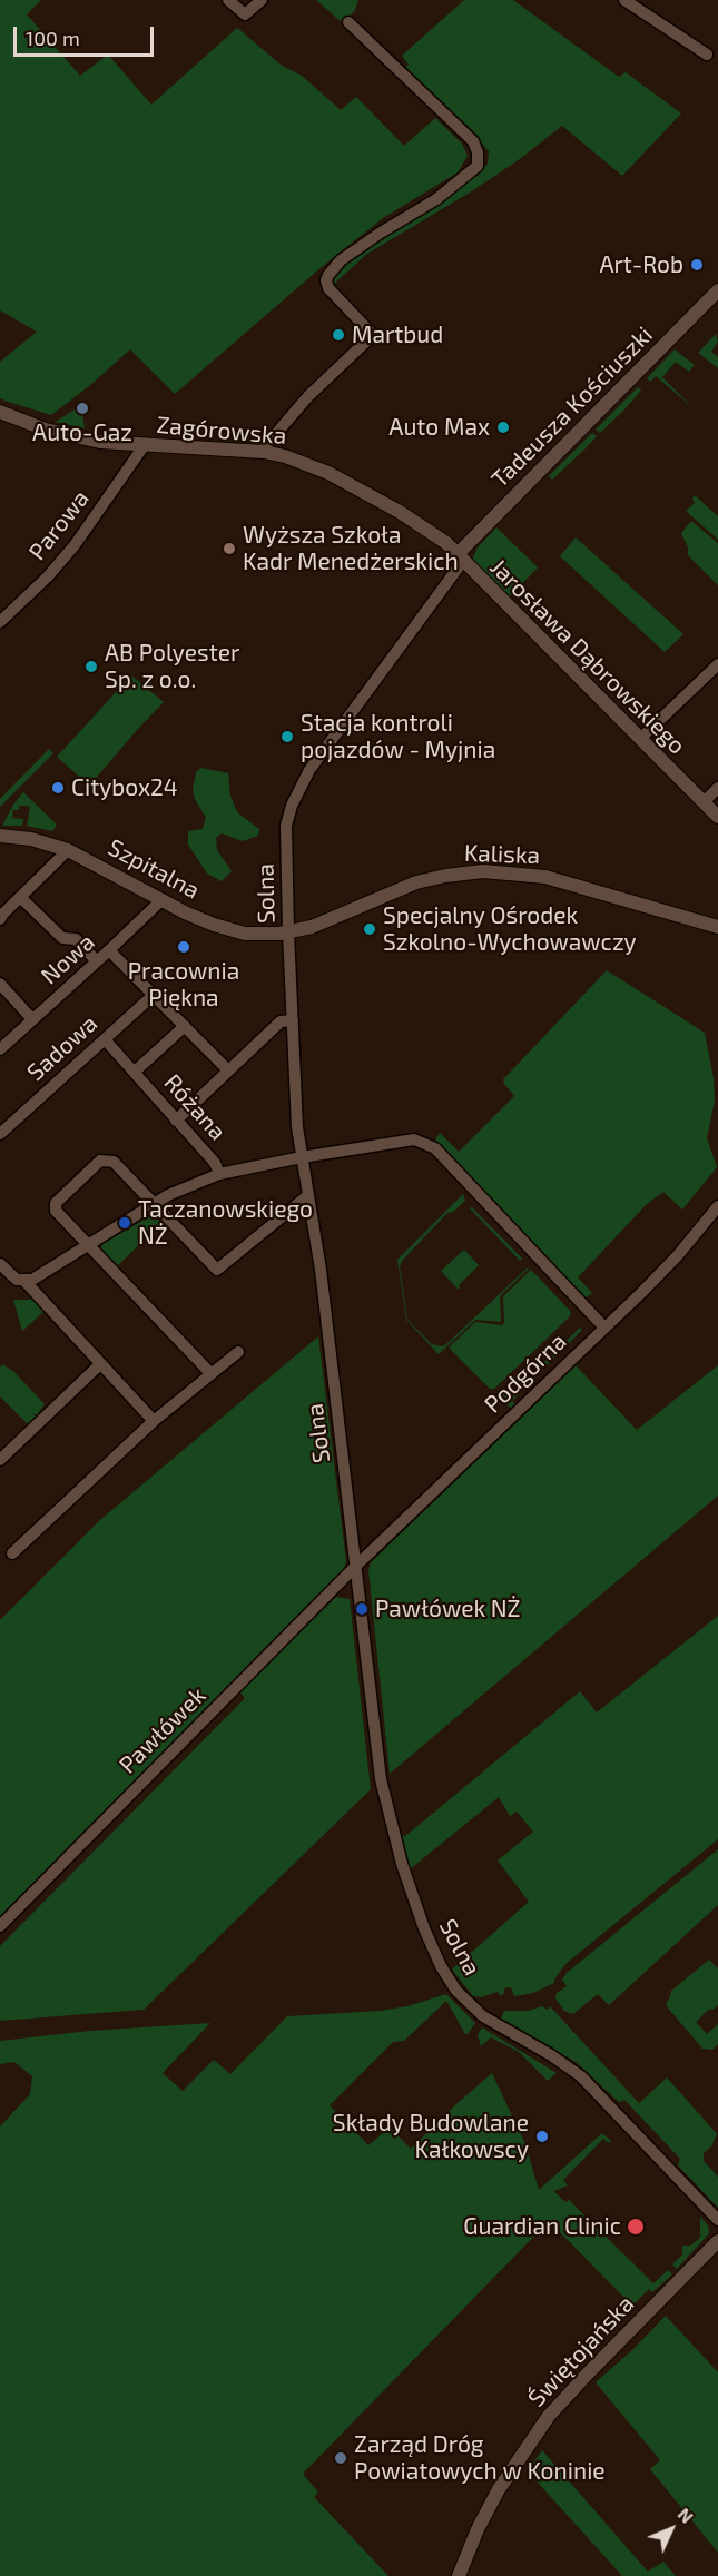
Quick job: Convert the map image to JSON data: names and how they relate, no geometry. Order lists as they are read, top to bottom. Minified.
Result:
{"streets":{"street":["Tadeusza Kościuszki","Zagórowska","Parowa","Jarosława Dąbrowskiego","Kaliska","Szpitalna","Solna","Nowa","Sadowa","Różana","Podgórna","Pawłówek","Świętojańska"]},"crossings":[["Tadeusza Kościuszki","Zagórowska"],["Tadeusza Kościuszki","Jarosława Dąbrowskiego"],["Tadeusza Kościuszki","Solna"],["Zagórowska","Parowa"],["Zagórowska","Jarosława Dąbrowskiego"],["Zagórowska","Solna"],["Jarosława Dąbrowskiego","Solna"],["Kaliska","Szpitalna"],["Kaliska","Solna"],["Szpitalna","Solna"],["Szpitalna","Nowa"],["Solna","Podgórna"],["Solna","Pawłówek"],["Sadowa","Różana"],["Podgórna","Pawłówek"]],"places":["Art-Rob","Martbud","Auto-Gaz","Auto Max","Wyższa Szkoła Kadr Menedżerskich","AB Polyester Sp. z o.o.","Stacja kontroli pojazdów - Myjnia","Citybox24","Specjalny Ośrodek Szkolno-Wychowawczy","Pracownia Piękna","Taczanowskiego NŻ","Pawłówek NŻ","Składy Budowlane Kałkowscy","Guardian Clinic","Zarząd Dróg Powiatowych w Koninie"],"scale_bar":"100 m","north":"top right"}
